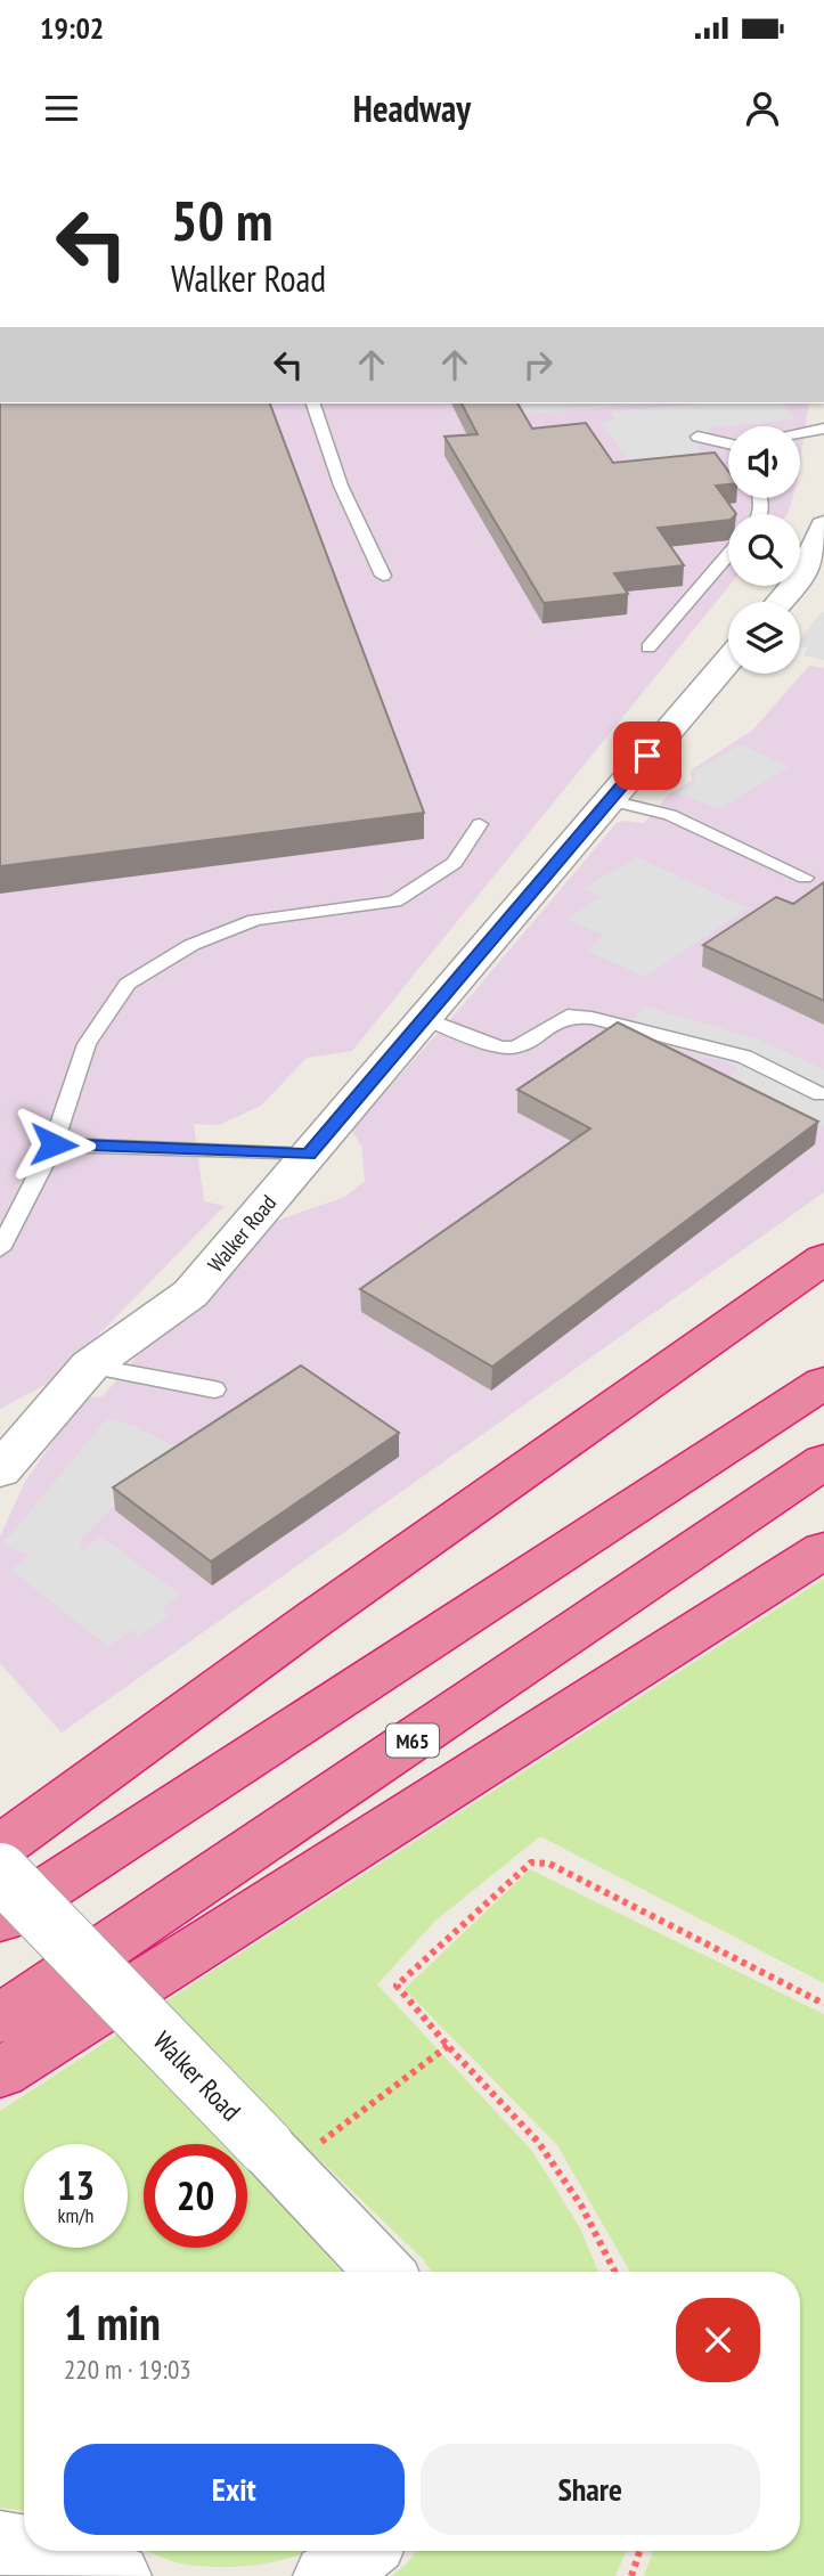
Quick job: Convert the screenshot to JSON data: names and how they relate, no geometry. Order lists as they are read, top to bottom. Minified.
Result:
{"streets":{"highway":["M65"],"street":["Walker Road"]},"page":{"status":"19:02","header":"Headway","turn":["50 m","Walker Road"],"speed":"13 km/h","limit":"20","heading":["1 min","220 m · 19:03"],"buttons":["Exit","Share"]}}
